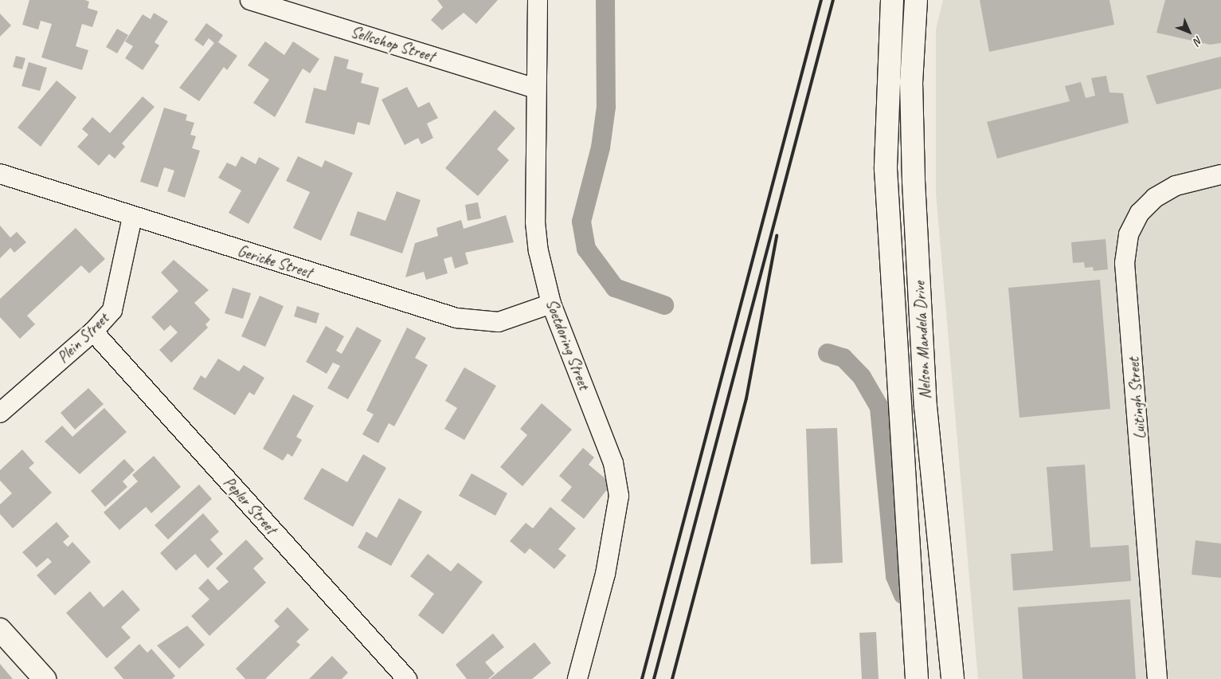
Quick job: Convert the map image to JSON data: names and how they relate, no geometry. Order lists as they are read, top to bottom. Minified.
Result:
{"streets":{"main road":["Nelson Mandela Drive"],"street":["Sellschop Street","Gericke Street","Plein Street","Soetdoring Street","Luitingh Street","Pepler Street"]},"crossings":[["Sellschop Street","Soetdoring Street"],["Gericke Street","Plein Street"],["Gericke Street","Soetdoring Street"],["Plein Street","Pepler Street"]],"north":"bottom right"}
